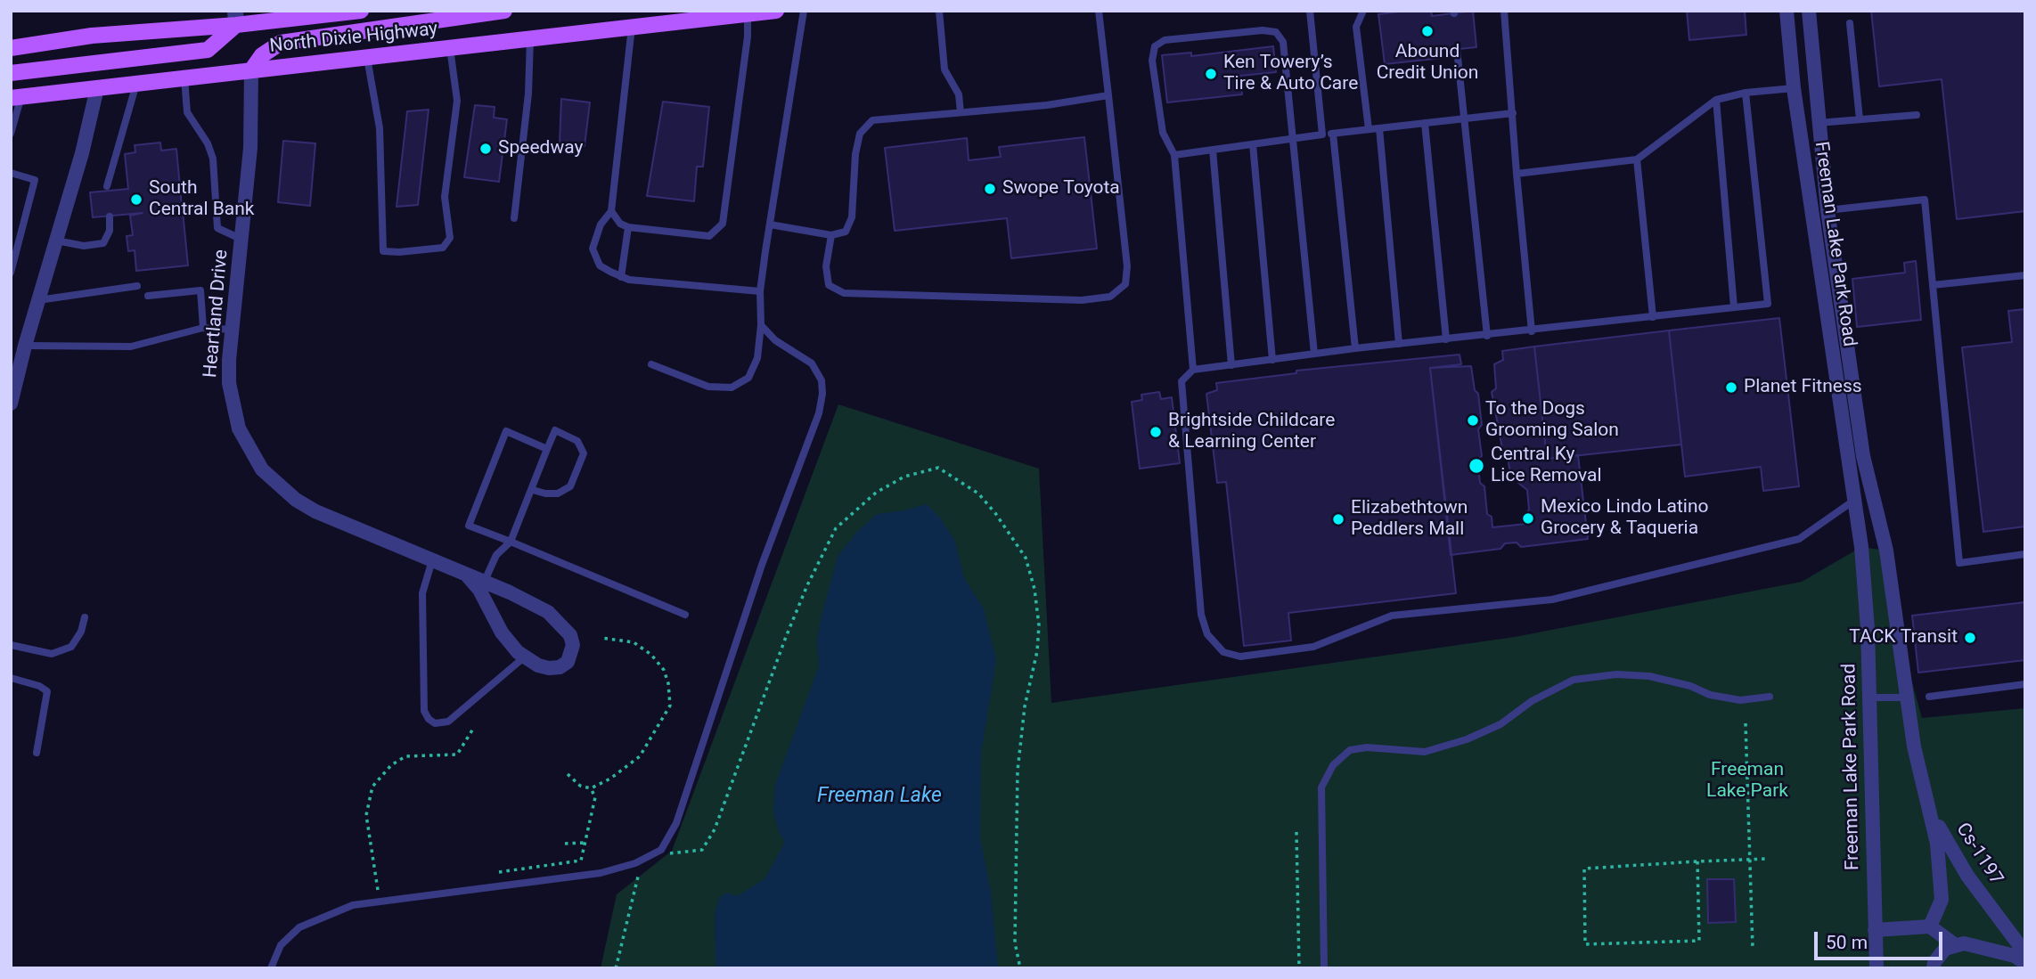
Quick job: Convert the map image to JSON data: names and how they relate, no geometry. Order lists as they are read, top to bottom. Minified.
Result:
{"streets":{"main road":["North Dixie Highway"],"street":["Freeman Lake Park Road","Heartland Drive","Cs-1197"]},"crossings":[["North Dixie Highway","Heartland Drive"],["Freeman Lake Park Road","Cs-1197"]],"water":["Freeman Lake"],"parks":["Freeman Lake Park"],"places":["Abound Credit Union","Ken Towery’s Tire & Auto Care","Speedway","Swope Toyota","South Central Bank","Planet Fitness","To the Dogs Grooming Salon","Brightside Childcare & Learning Center","Central Ky Lice Removal","Mexico Lindo Latino Grocery & Taqueria","Elizabethtown Peddlers Mall","TACK Transit"],"scale_bar":"50 m"}
